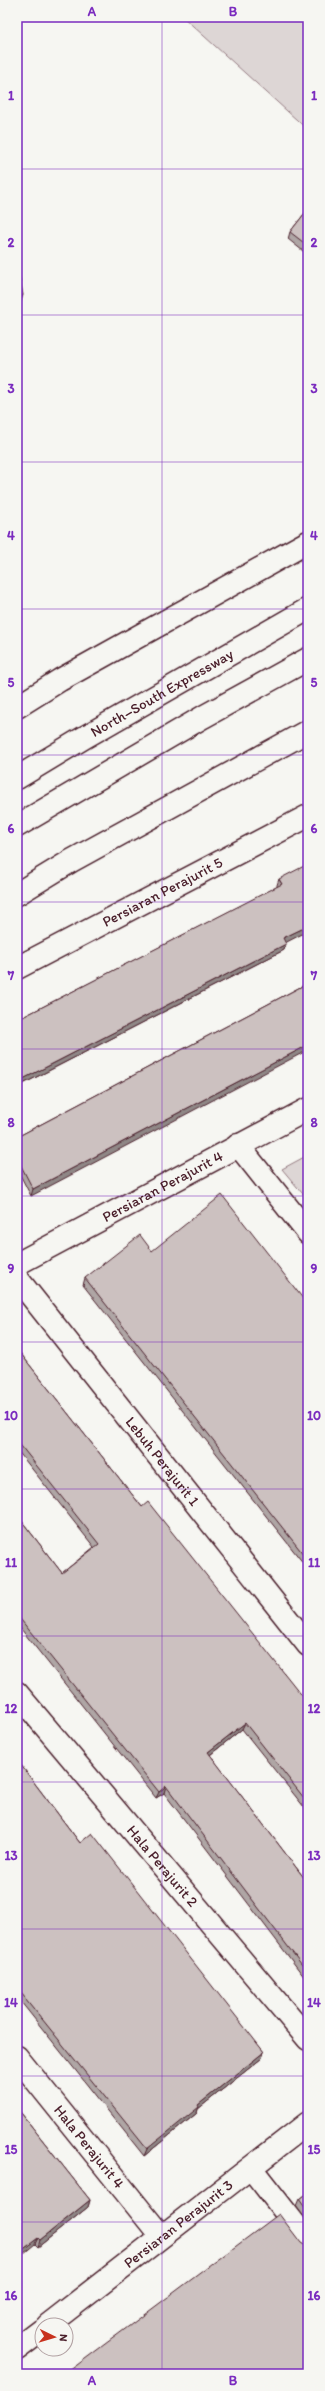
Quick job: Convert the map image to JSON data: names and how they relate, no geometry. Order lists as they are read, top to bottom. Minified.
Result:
{"streets":{"main road":["North–South Expressway","Persiaran Perajurit 5","Persiaran Perajurit 4","Lebuh Perajurit 1","Hala Perajurit 2","Hala Perajurit 4","Persiaran Perajurit 3"]},"crossings":[["Hala Perajurit 4","Persiaran Perajurit 3"]],"north":"right","grid":{"columns":["A","B"],"rows":["1","2","3","4","5","6","7","8","9","10","11","12","13","14","15","16"]}}
